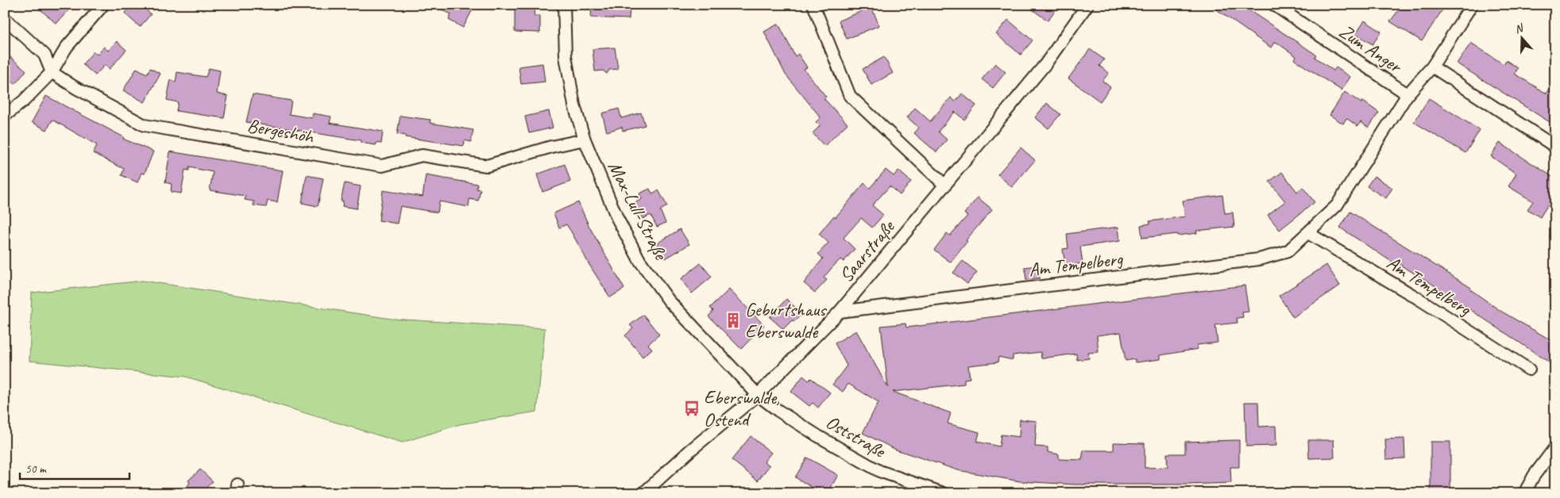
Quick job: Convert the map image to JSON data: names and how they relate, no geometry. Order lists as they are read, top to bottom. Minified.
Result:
{"streets":{"street":["Zum Anger","Bergeshöh","Max-Lull-Straße","Saarstraße","Am Tempelberg","Oststraße"]},"crossings":[["Zum Anger","Am Tempelberg"],["Bergeshöh","Max-Lull-Straße"],["Max-Lull-Straße","Saarstraße"],["Max-Lull-Straße","Oststraße"],["Saarstraße","Am Tempelberg"],["Saarstraße","Oststraße"]],"places":{"building":["Geburtshaus Eberswalde"],"bus stop":["Eberswalde, Ostend"]},"scale_bar":"50 m","north":"top"}
